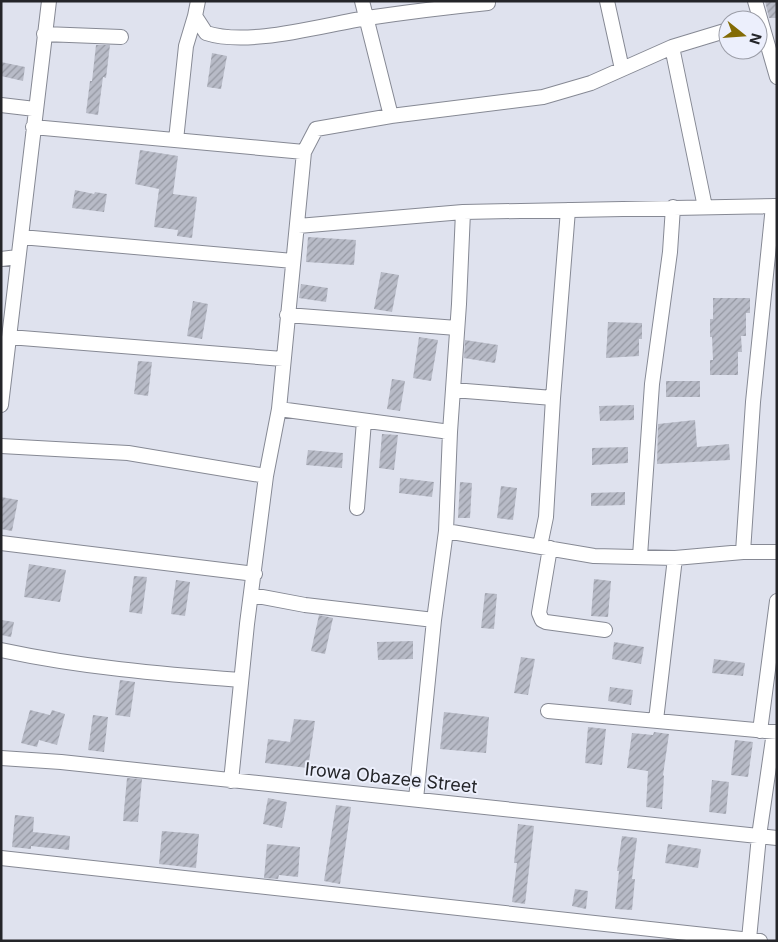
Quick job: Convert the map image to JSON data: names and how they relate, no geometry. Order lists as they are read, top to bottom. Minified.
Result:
{"streets":{"street":["Irowa Obazee Street"]},"north":"right"}
